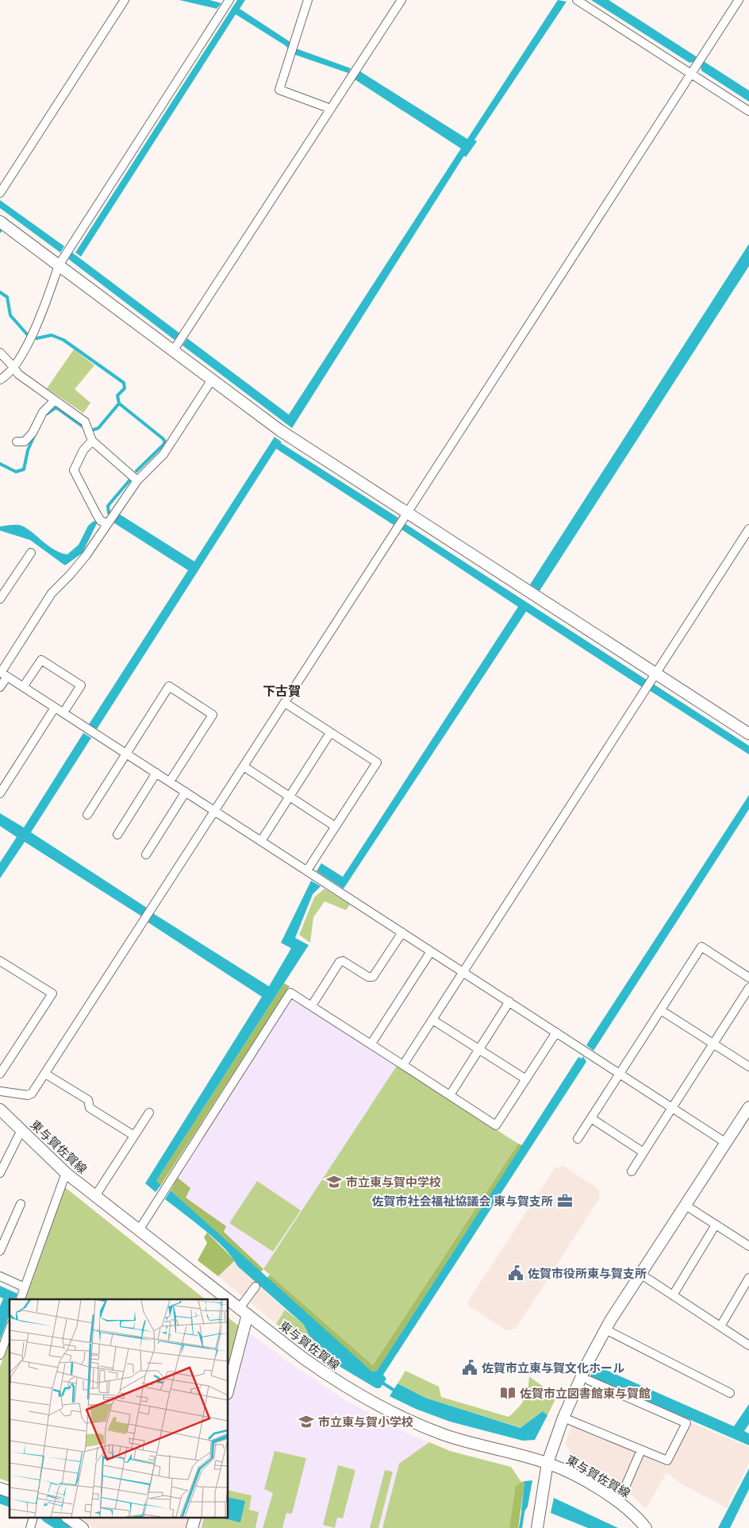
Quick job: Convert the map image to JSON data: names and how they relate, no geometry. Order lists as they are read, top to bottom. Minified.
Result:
{"streets":{"street":["東与賀佐賀線"]},"districts":["下古賀"],"places":{"school or university":["市立東与賀中学校","市立東与賀小学校"],"office":["佐賀市社会福祉協議会 東与賀支所"],"public building":["佐賀市役所東与賀支所","佐賀市立東与賀文化ホール"],"library":["佐賀市立図書館東与賀館"]}}
